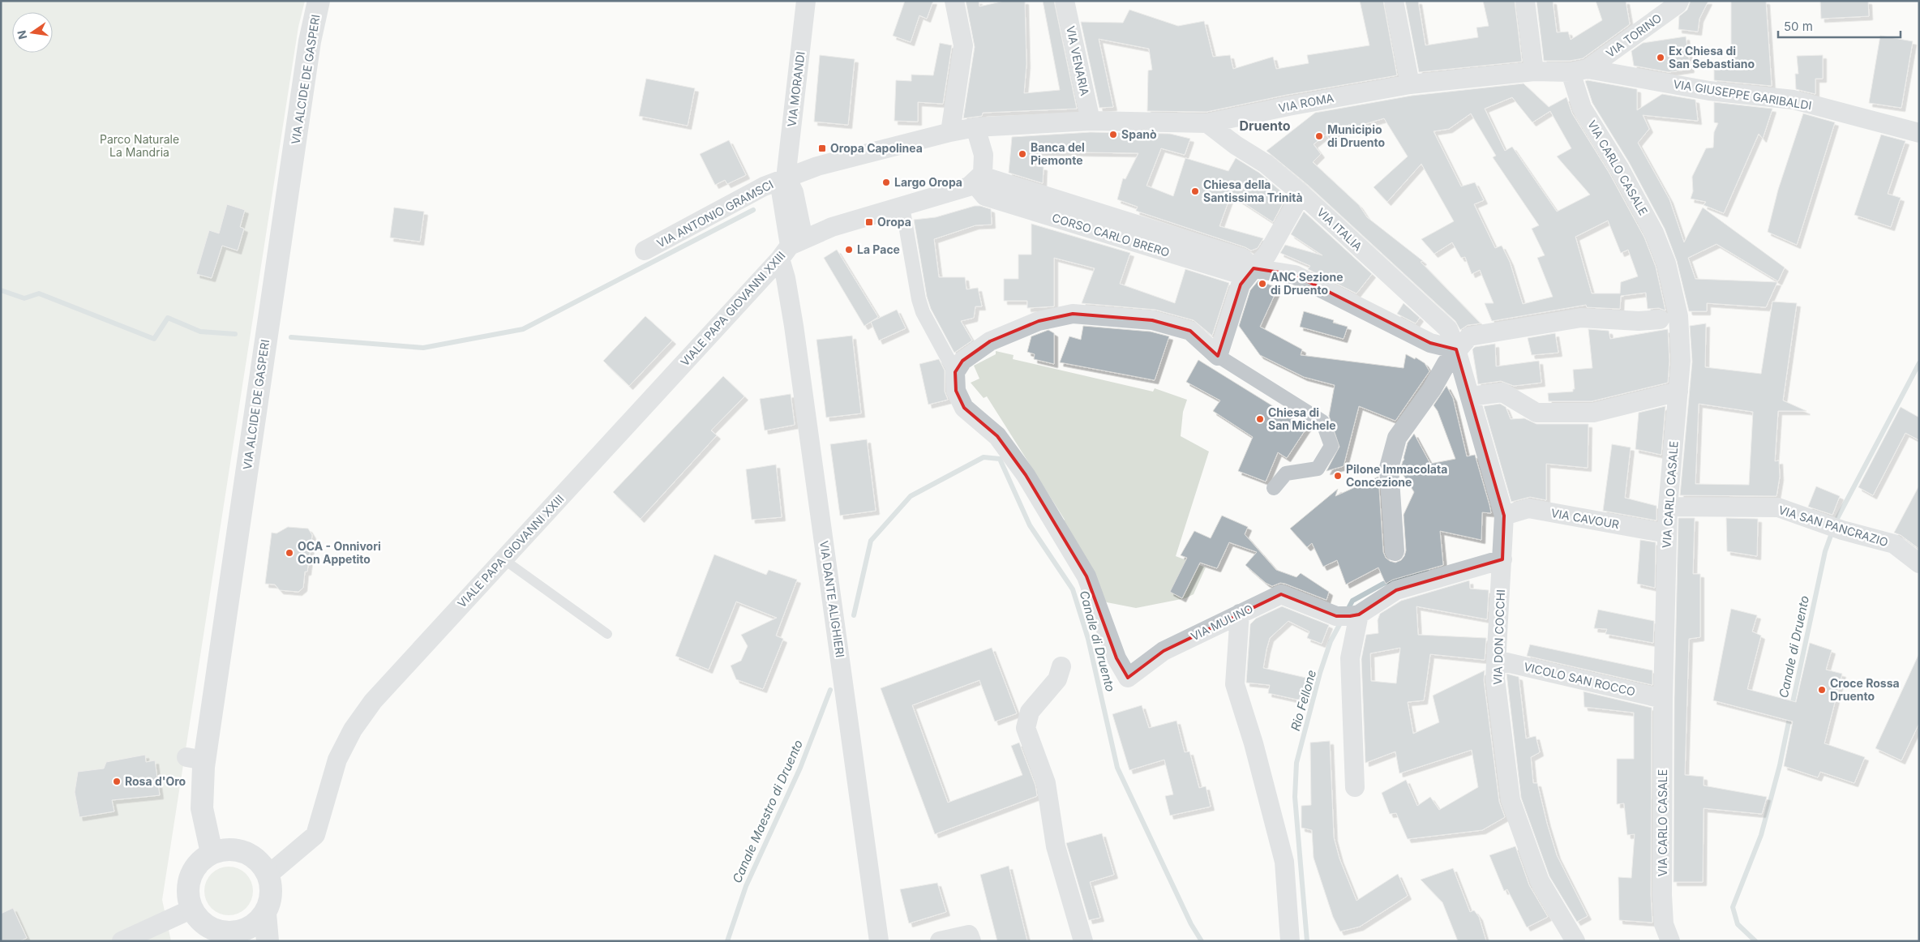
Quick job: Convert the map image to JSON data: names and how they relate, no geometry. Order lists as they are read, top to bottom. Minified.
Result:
{"streets":{"street":["VIA TORINO","VIA VENARIA","VIA ALCIDE DE GASPERI","VIA MORANDI","VIA GIUSEPPE GARIBALDI","VIA ROMA","VIA CARLO CASALE","VIA ANTONIO GRAMSCI","VIA ITALIA","CORSO CARLO BRERO","VIALE PAPA GIOVANNI XXIII","VIA CAVOUR","VIA SAN PANCRAZIO","VIA DANTE ALIGHIERI","VIA MULINO","VIA DON COCCHI","VICOLO SAN ROCCO"]},"crossings":[["VIA TORINO","VIA GIUSEPPE GARIBALDI"],["VIA TORINO","VIA ROMA"],["VIA TORINO","VIA CARLO CASALE"],["VIA VENARIA","VIA ROMA"],["VIA ALCIDE DE GASPERI","VIALE PAPA GIOVANNI XXIII"],["VIA MORANDI","VIA ANTONIO GRAMSCI"],["VIA GIUSEPPE GARIBALDI","VIA ROMA"],["VIA GIUSEPPE GARIBALDI","VIA CARLO CASALE"],["VIA ROMA","VIA CARLO CASALE"],["VIA ROMA","VIA ITALIA"],["VIA CARLO CASALE","VIA CAVOUR"],["VIA CARLO CASALE","VIA SAN PANCRAZIO"],["VIA CARLO CASALE","VICOLO SAN ROCCO"],["VIA ITALIA","CORSO CARLO BRERO"],["VIA ITALIA","VIA DON COCCHI"],["CORSO CARLO BRERO","VIA DON COCCHI"],["VIALE PAPA GIOVANNI XXIII","VIA DANTE ALIGHIERI"],["VIA CAVOUR","VIA DON COCCHI"],["VIA DON COCCHI","VICOLO SAN ROCCO"]],"districts":["Druento"],"water":["Canale di Druento","Rio Fellone","Canale Maestro di Druento"],"parks":["Parco Naturale La Mandria"],"places":{"other":["Ex Chiesa di San Sebastiano","Spanò","Municipio di Druento","Banca del Piemonte","Largo Oropa","Chiesa della Santissima Trinità","La Pace","ANC Sezione di Druento","Chiesa di San Michele","Pilone Immacolata Concezione","OCA - Onnivori Con Appetito","Croce Rossa Druento","Rosa d'Oro"],"transit":["Oropa Capolinea","Oropa"]},"scale_bar":"50 m","north":"left"}
